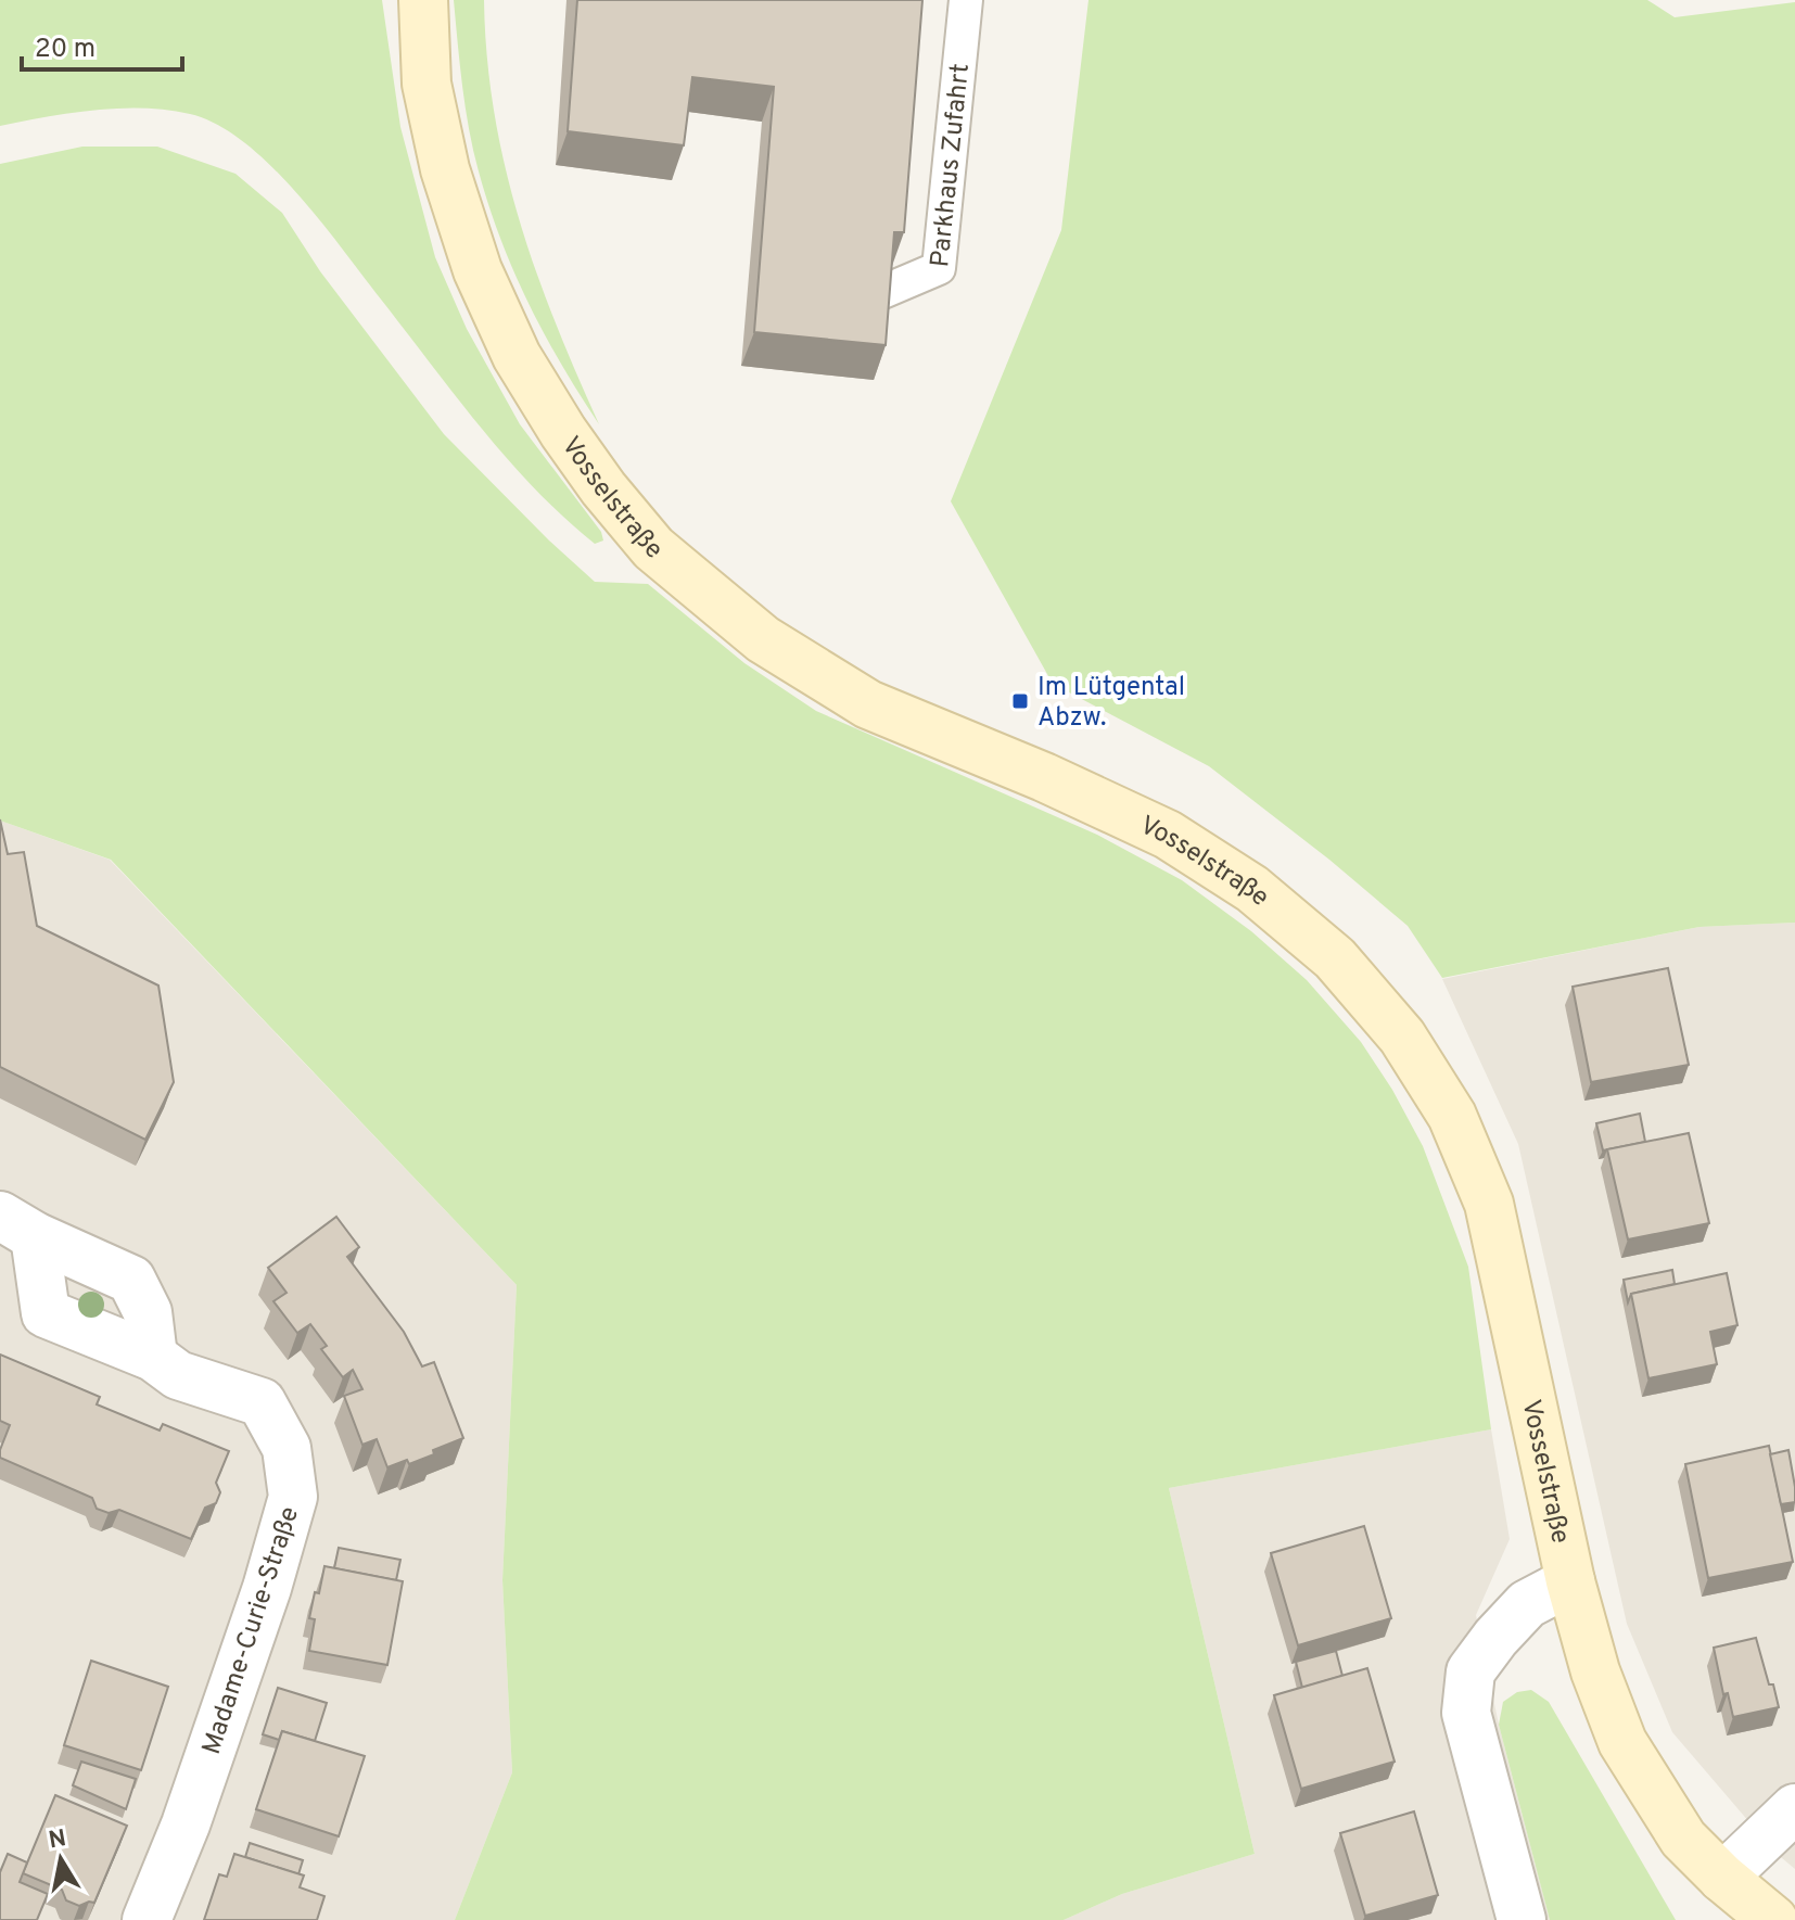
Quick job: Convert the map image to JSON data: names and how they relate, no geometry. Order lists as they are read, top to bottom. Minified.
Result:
{"streets":{"street":["Vosselstraße","Madame-Curie-Straße"],"lane":["Parkhaus Zufahrt"]},"places":{"transit":["Im Lütgental Abzw."]},"scale_bar":"20 m","north":"top"}
